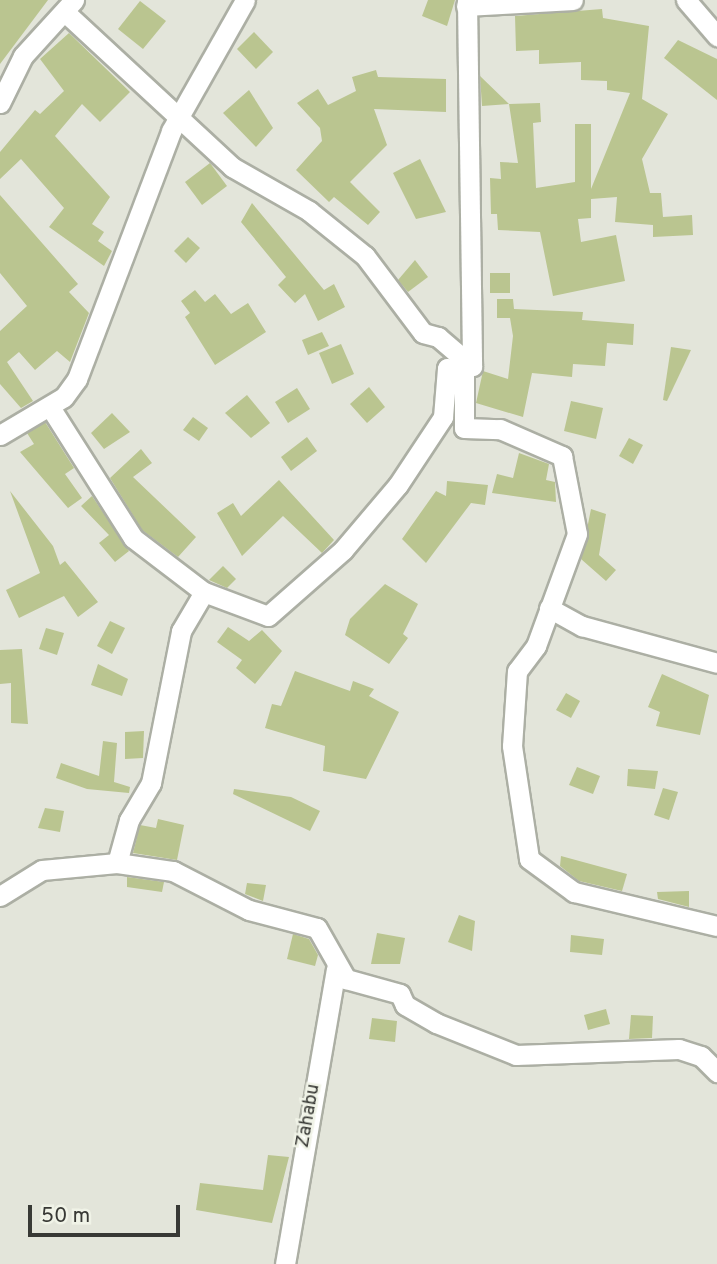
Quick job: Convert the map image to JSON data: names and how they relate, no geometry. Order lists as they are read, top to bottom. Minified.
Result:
{"streets":{"street":["Zahabu"]},"scale_bar":"50 m"}
